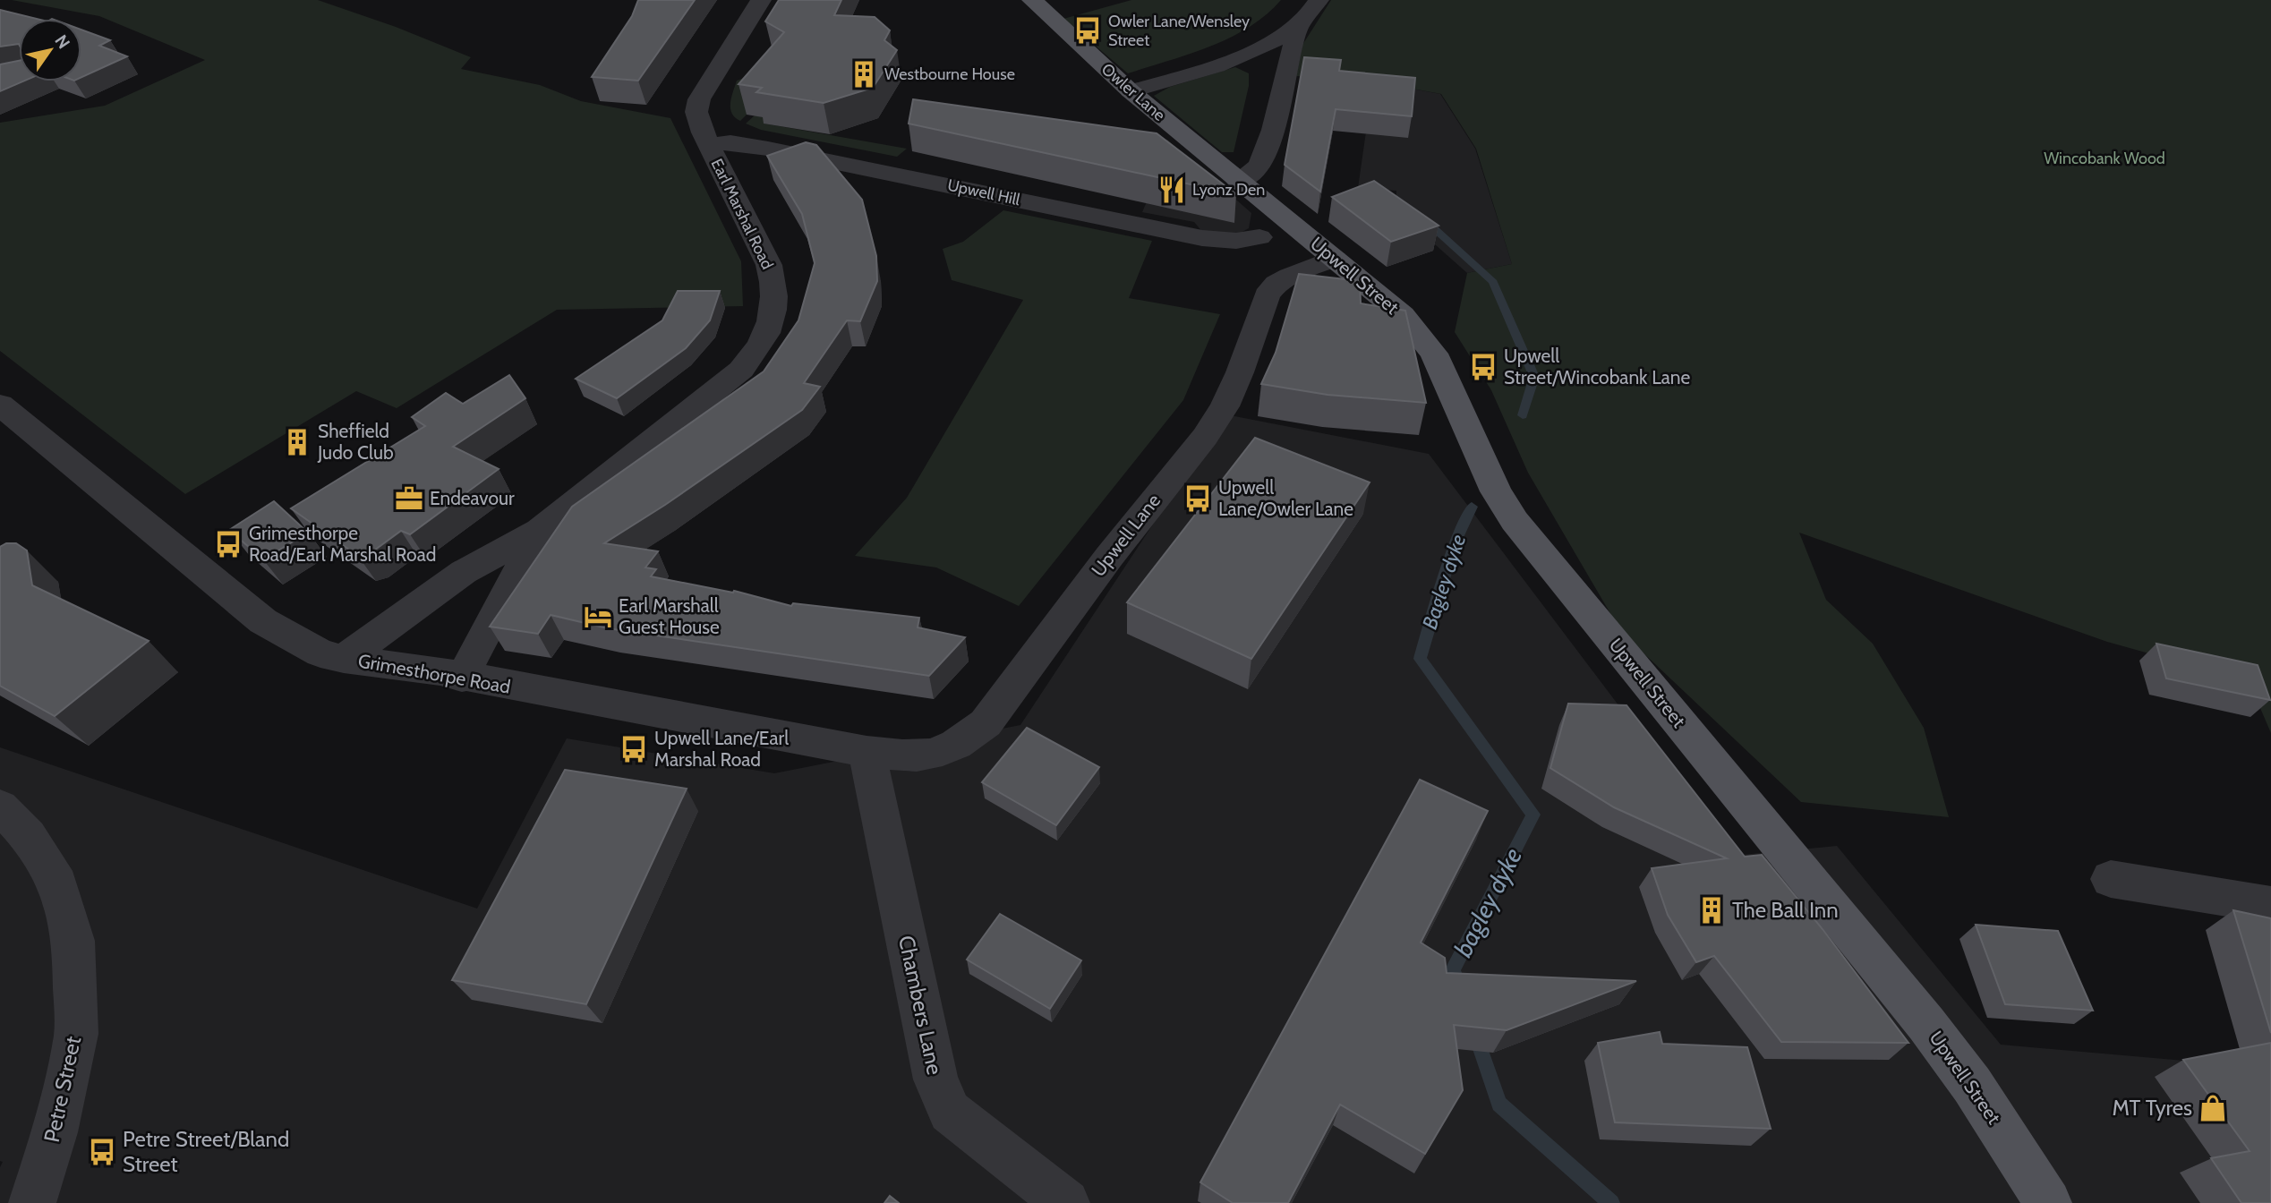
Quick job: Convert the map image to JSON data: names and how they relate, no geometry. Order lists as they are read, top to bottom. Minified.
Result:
{"streets":{"main road":["Owler Lane","Upwell Street"],"street":["Upwell Hill","Earl Marshal Road","Upwell Lane","Grimesthorpe Road","Chambers Lane","Petre Street"]},"crossings":[["Owler Lane","Upwell Street"],["Upwell Hill","Earl Marshal Road"],["Upwell Hill","Upwell Lane"],["Earl Marshal Road","Grimesthorpe Road"],["Upwell Street","Upwell Lane"],["Upwell Lane","Grimesthorpe Road"],["Grimesthorpe Road","Chambers Lane"]],"water":["Bagley dyke","bagley dyke"],"parks":["Wincobank Wood"],"places":{"bus stop":["Owler Lane/Wensley Street","Upwell Street/Wincobank Lane","Upwell Lane/Owler Lane","Grimesthorpe Road/Earl Marshal Road","Upwell Lane/Earl Marshal Road","Petre Street/Bland Street"],"building":["Westbourne House","Sheffield Judo Club","The Ball Inn"],"restaurant":["Lyonz Den"],"office":["Endeavour"],"hotel":["Earl Marshall Guest House"],"shop":["MT Tyres"]},"north":"top right"}
